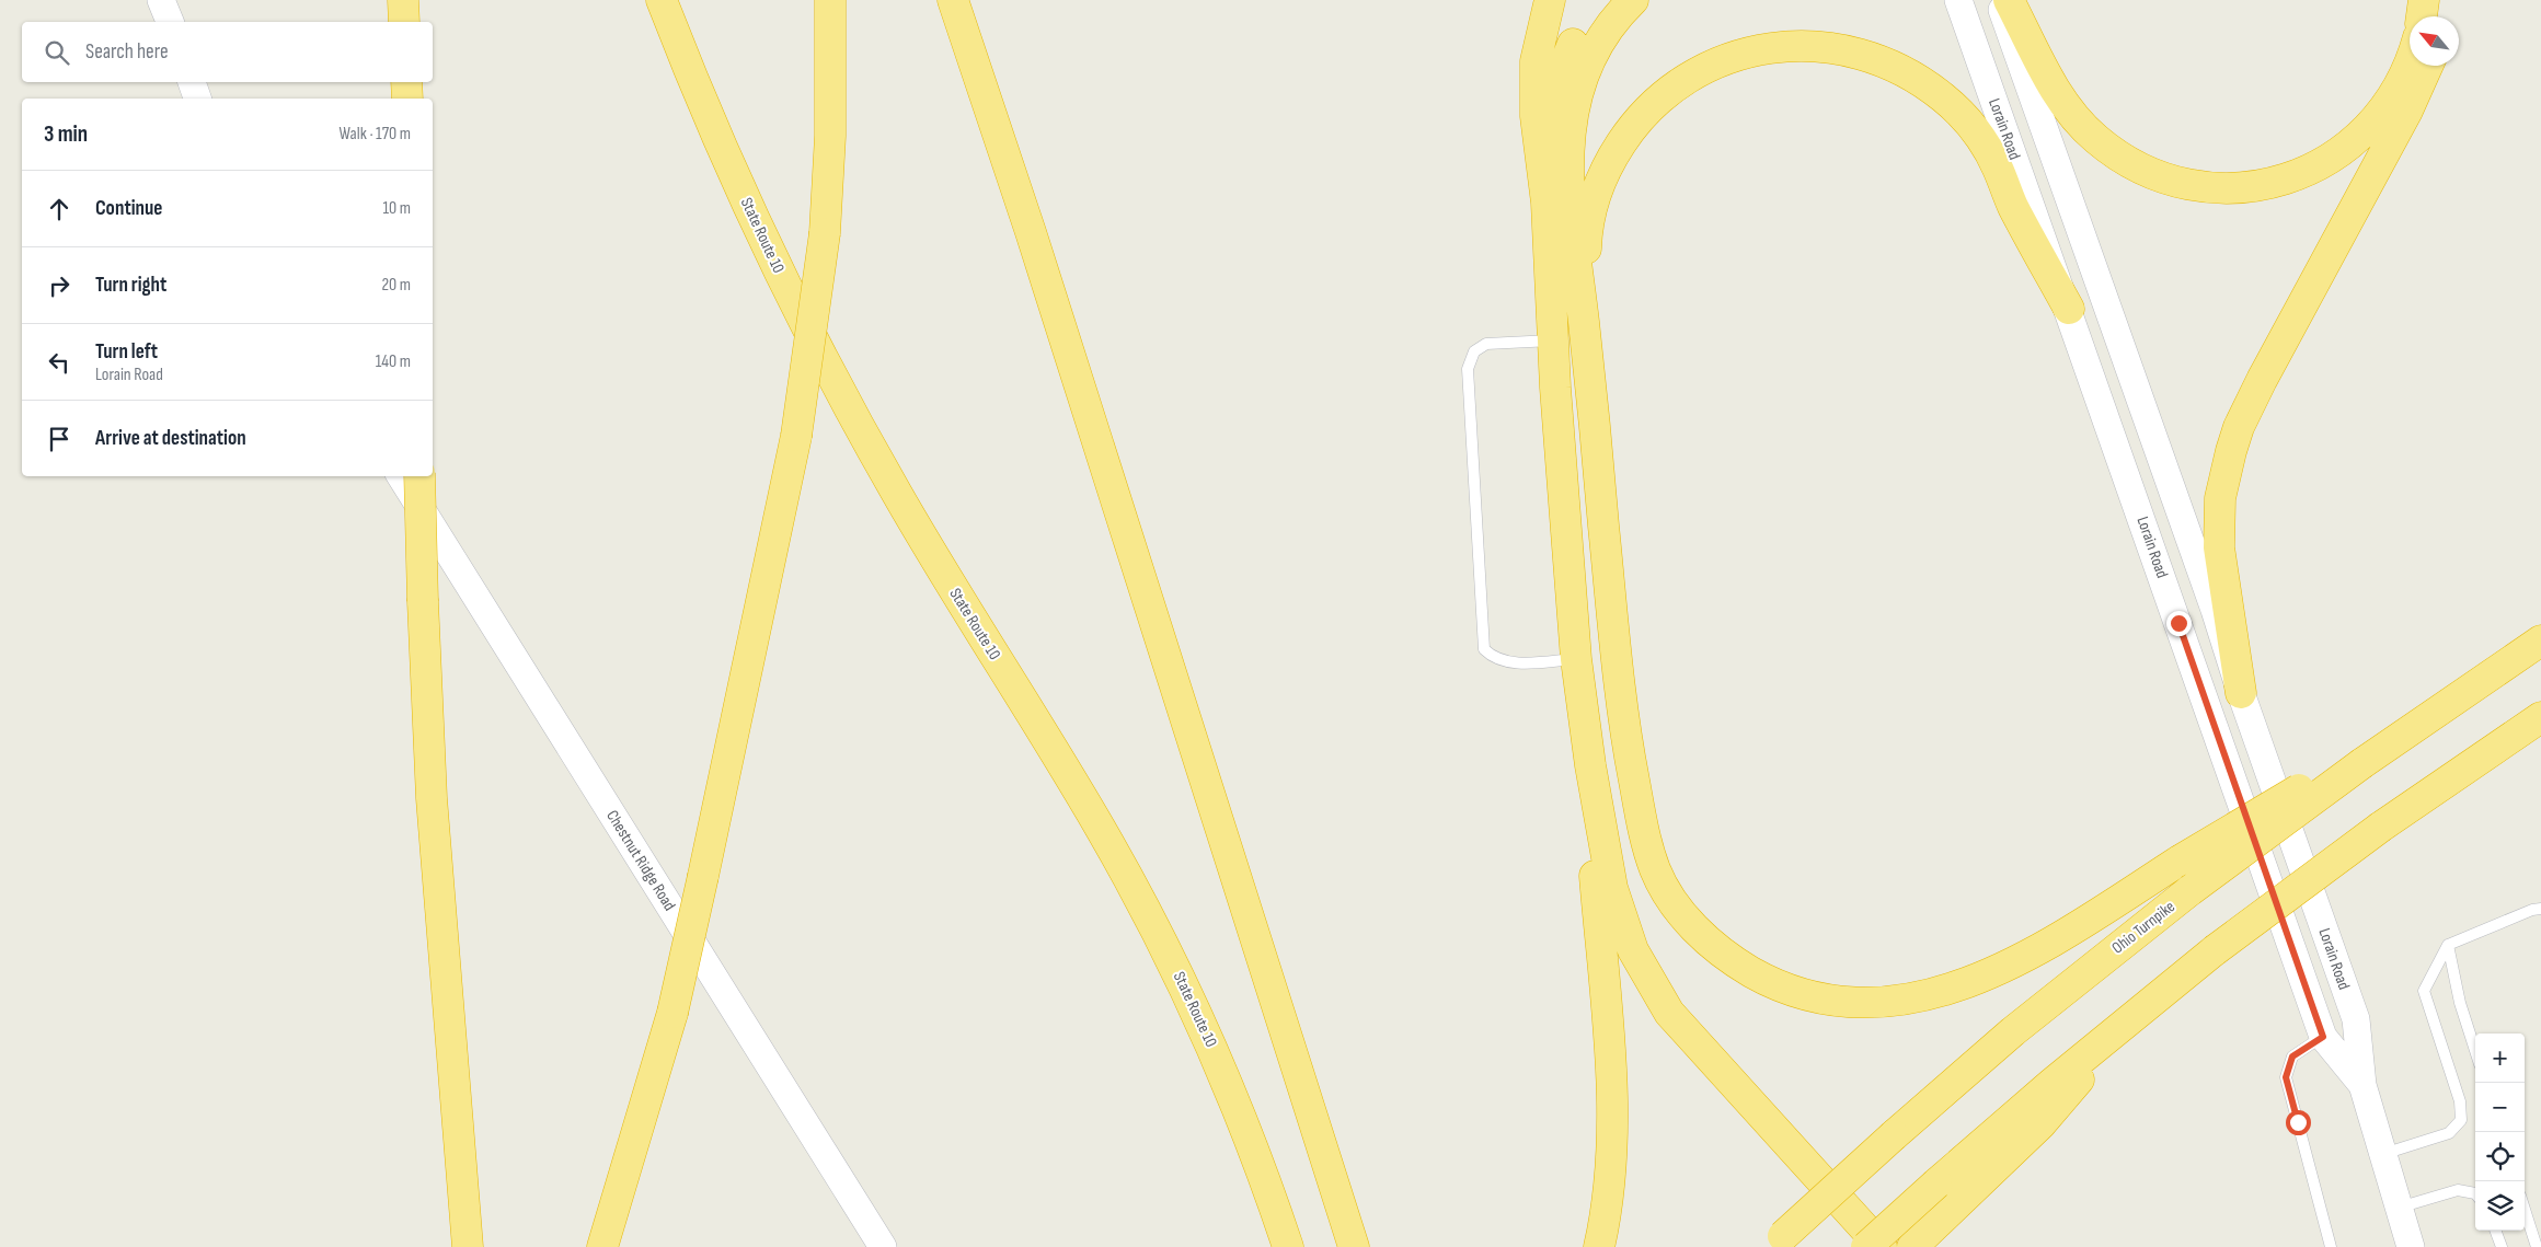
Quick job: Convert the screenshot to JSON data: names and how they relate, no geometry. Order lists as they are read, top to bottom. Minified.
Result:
{"streets":{"highway":["State Route 10","Ohio Turnpike"],"street":["Lorain Road","Chestnut Ridge Road"]},"north":"top left","page":{"search":"Search here","heading":["3 min","Walk · 170 m"],"list":[["Continue","10 m"],["Turn right","20 m"],["Turn left","Lorain Road","140 m"],"Arrive at destination"],"map_buttons":["+","−"]}}
